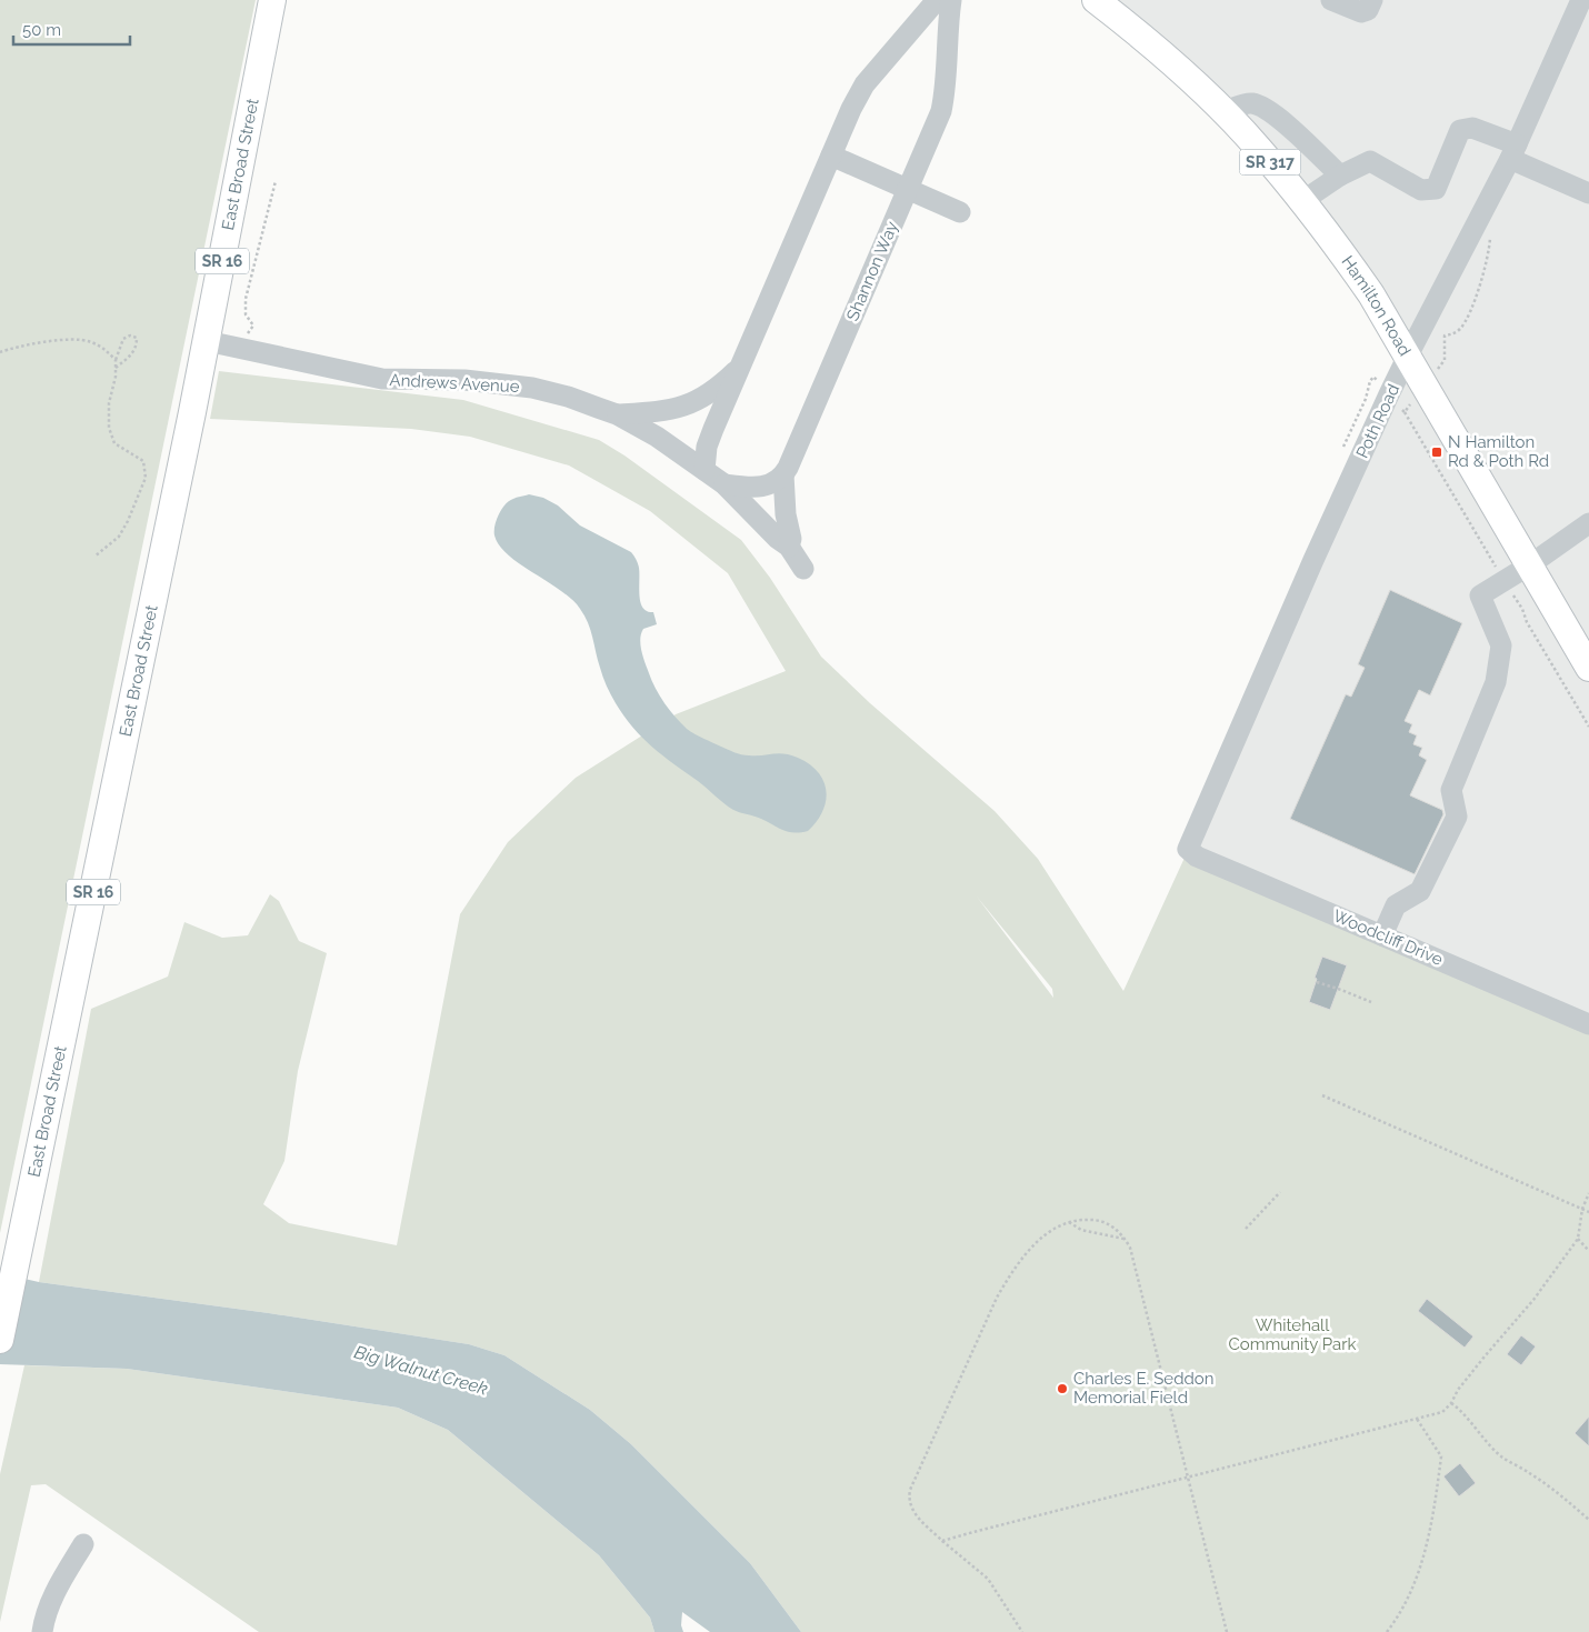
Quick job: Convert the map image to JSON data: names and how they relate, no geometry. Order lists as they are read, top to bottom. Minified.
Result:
{"streets":{"main road":["SR 317","East Broad Street","SR 16","Hamilton Road"],"street":["Shannon Way","Andrews Avenue","Poth Road","Woodcliff Drive"]},"crossings":[["East Broad Street","Andrews Avenue"],["Shannon Way","Andrews Avenue"],["Hamilton Road","Poth Road"],["Poth Road","Woodcliff Drive"]],"water":["Big Walnut Creek"],"parks":["Whitehall Community Park"],"places":{"transit":["N Hamilton Rd & Poth Rd"],"other":["Charles E. Seddon Memorial Field"]},"scale_bar":"50 m"}
